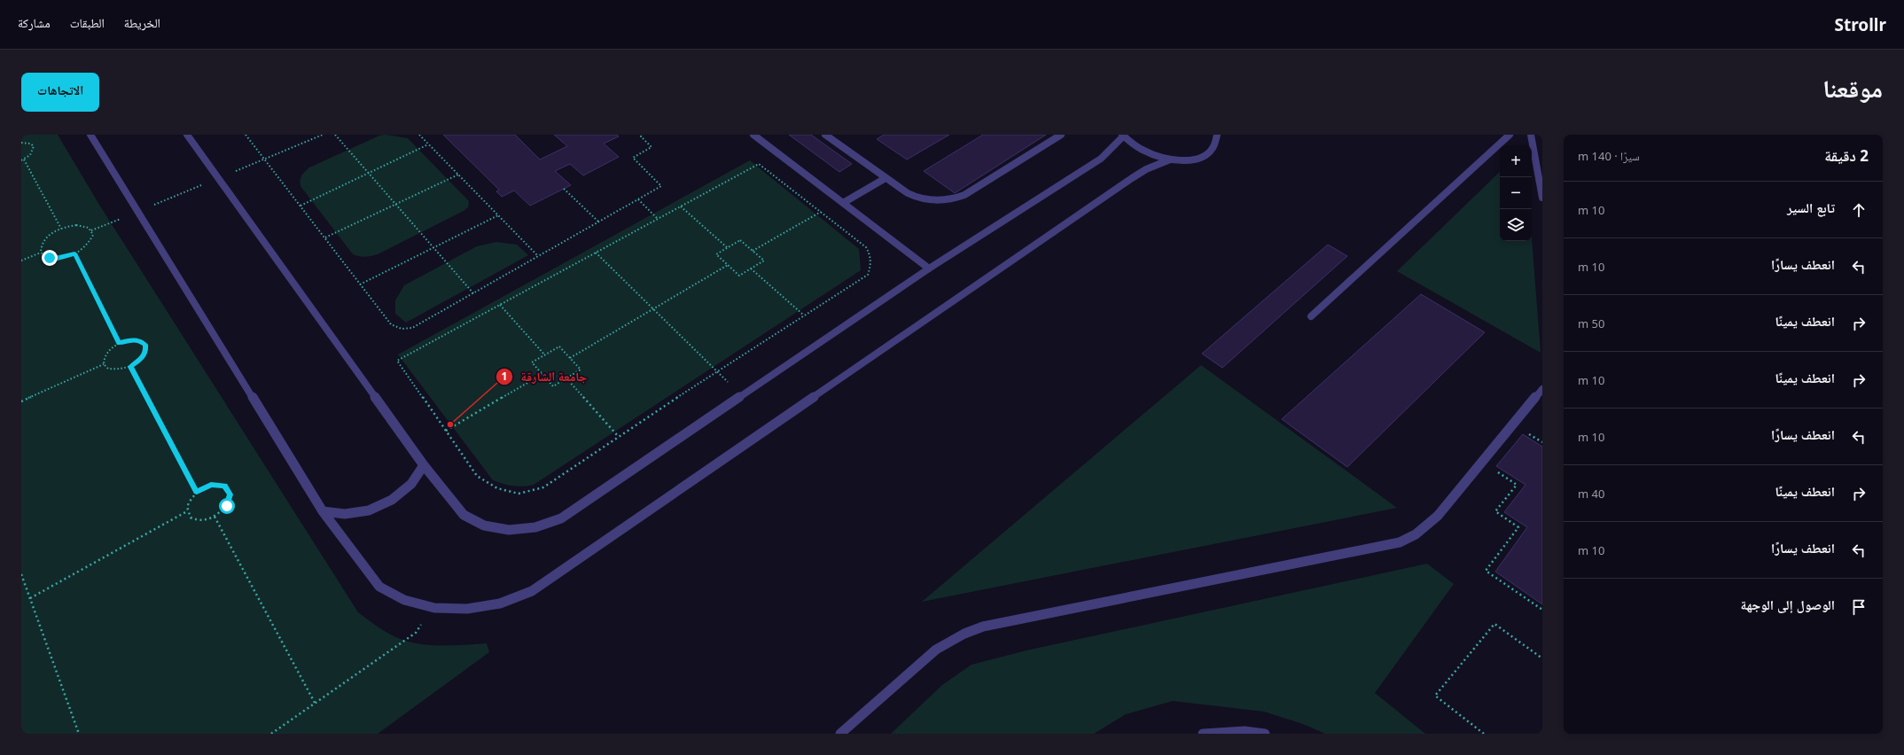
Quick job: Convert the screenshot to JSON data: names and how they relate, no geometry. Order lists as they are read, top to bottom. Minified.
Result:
{"places":["جامعة الشارقة"],"page":{"header":"Strollr","nav":["الخريطة","الطبقات","مشاركة"],"title":"موقعنا","buttons":"الاتجاهات","heading":["2 دقيقة","سيرًا · 140 m"],"map_buttons":["+","−"],"list":[["تابع السير","10 m"],["انعطف يسارًا","10 m"],["انعطف يمينًا","50 m"],["انعطف يمينًا","10 m"],["انعطف يسارًا","10 m"],["انعطف يمينًا","40 m"],["انعطف يسارًا","10 m"],"الوصول إلى الوجهة"]}}
